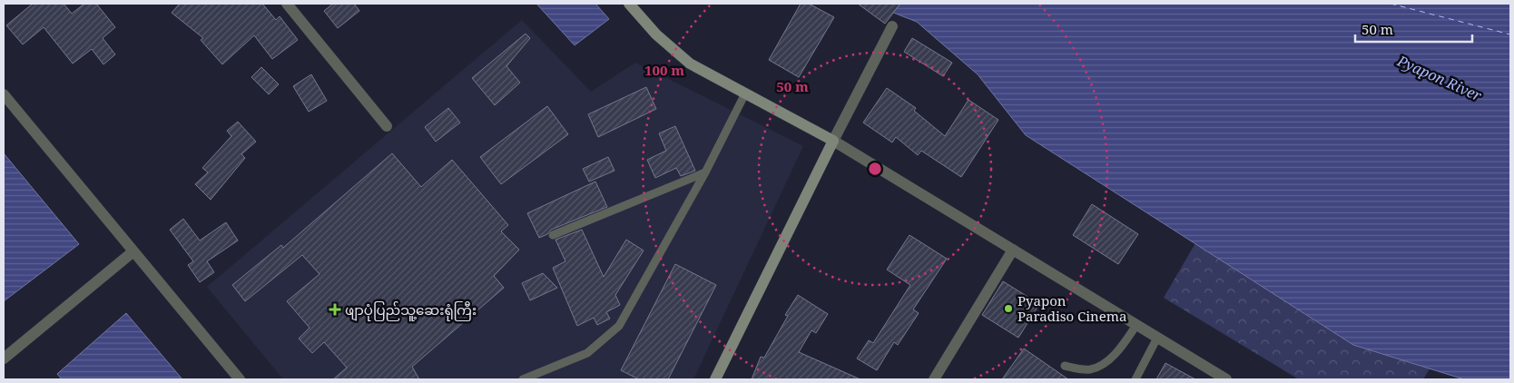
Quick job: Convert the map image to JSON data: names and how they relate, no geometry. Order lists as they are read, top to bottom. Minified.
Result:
{"water":["Pyapon River"],"places":{"other":["Pyapon Paradiso Cinema"],"health":["ဖျာပုံပြည်သူ့ဆေးရုံကြီး"]},"scale_bar":"50 m","rings":["100 m","50 m"]}
